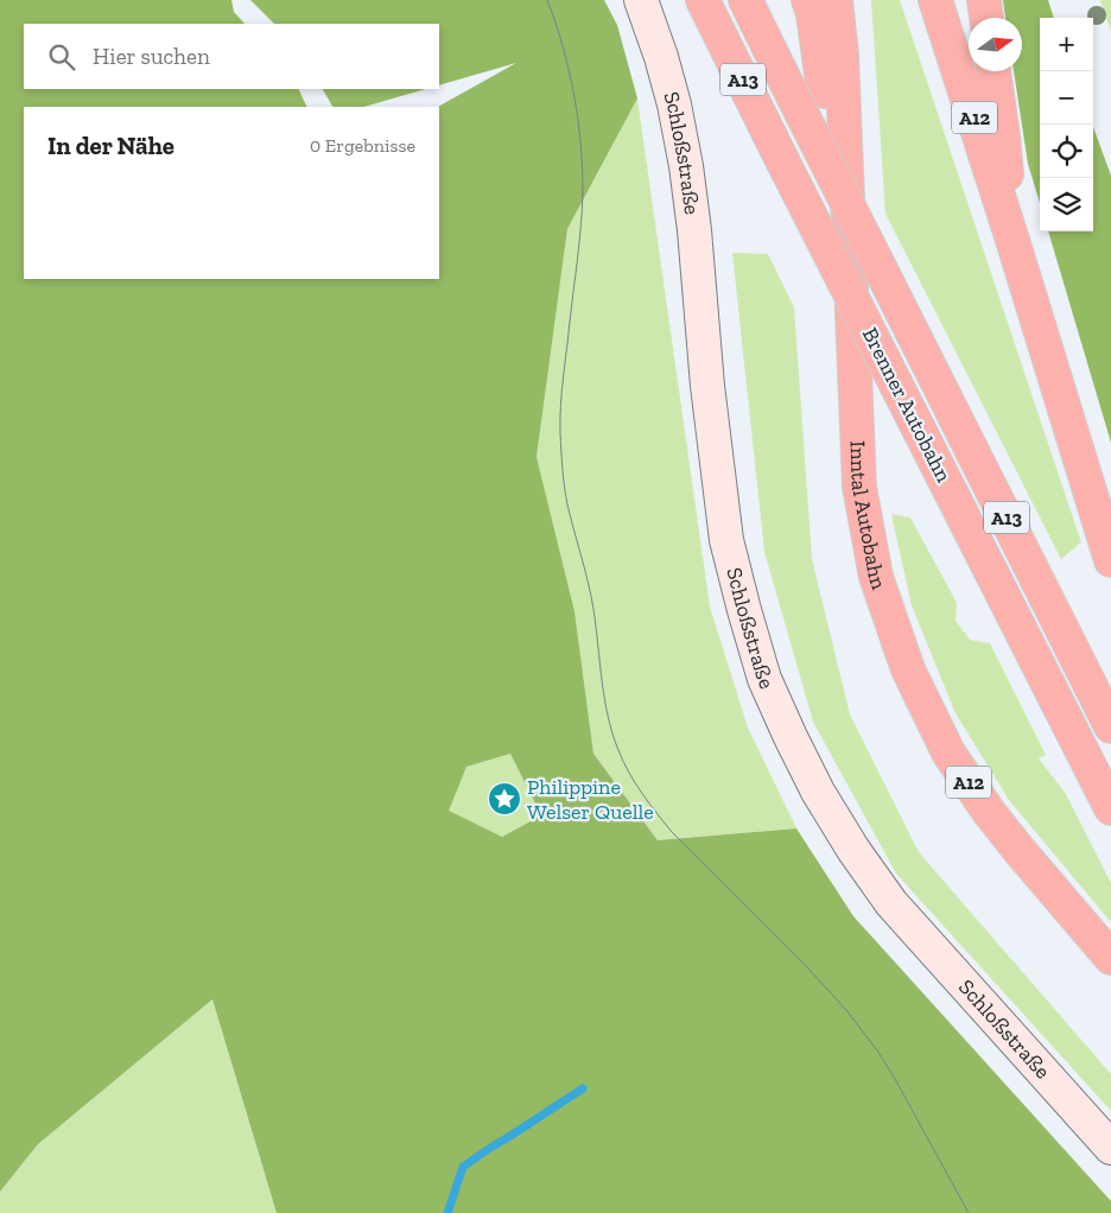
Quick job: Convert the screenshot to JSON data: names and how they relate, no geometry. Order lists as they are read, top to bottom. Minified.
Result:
{"streets":{"highway":["A13","A12","Brenner Autobahn","Inntal Autobahn"],"main road":["Schloßstraße"]},"places":{"place":["Philippine Welser Quelle"]},"north":"right","page":{"map_buttons":["+","−"],"search":"Hier suchen","heading":["In der Nähe","0 Ergebnisse"]}}
